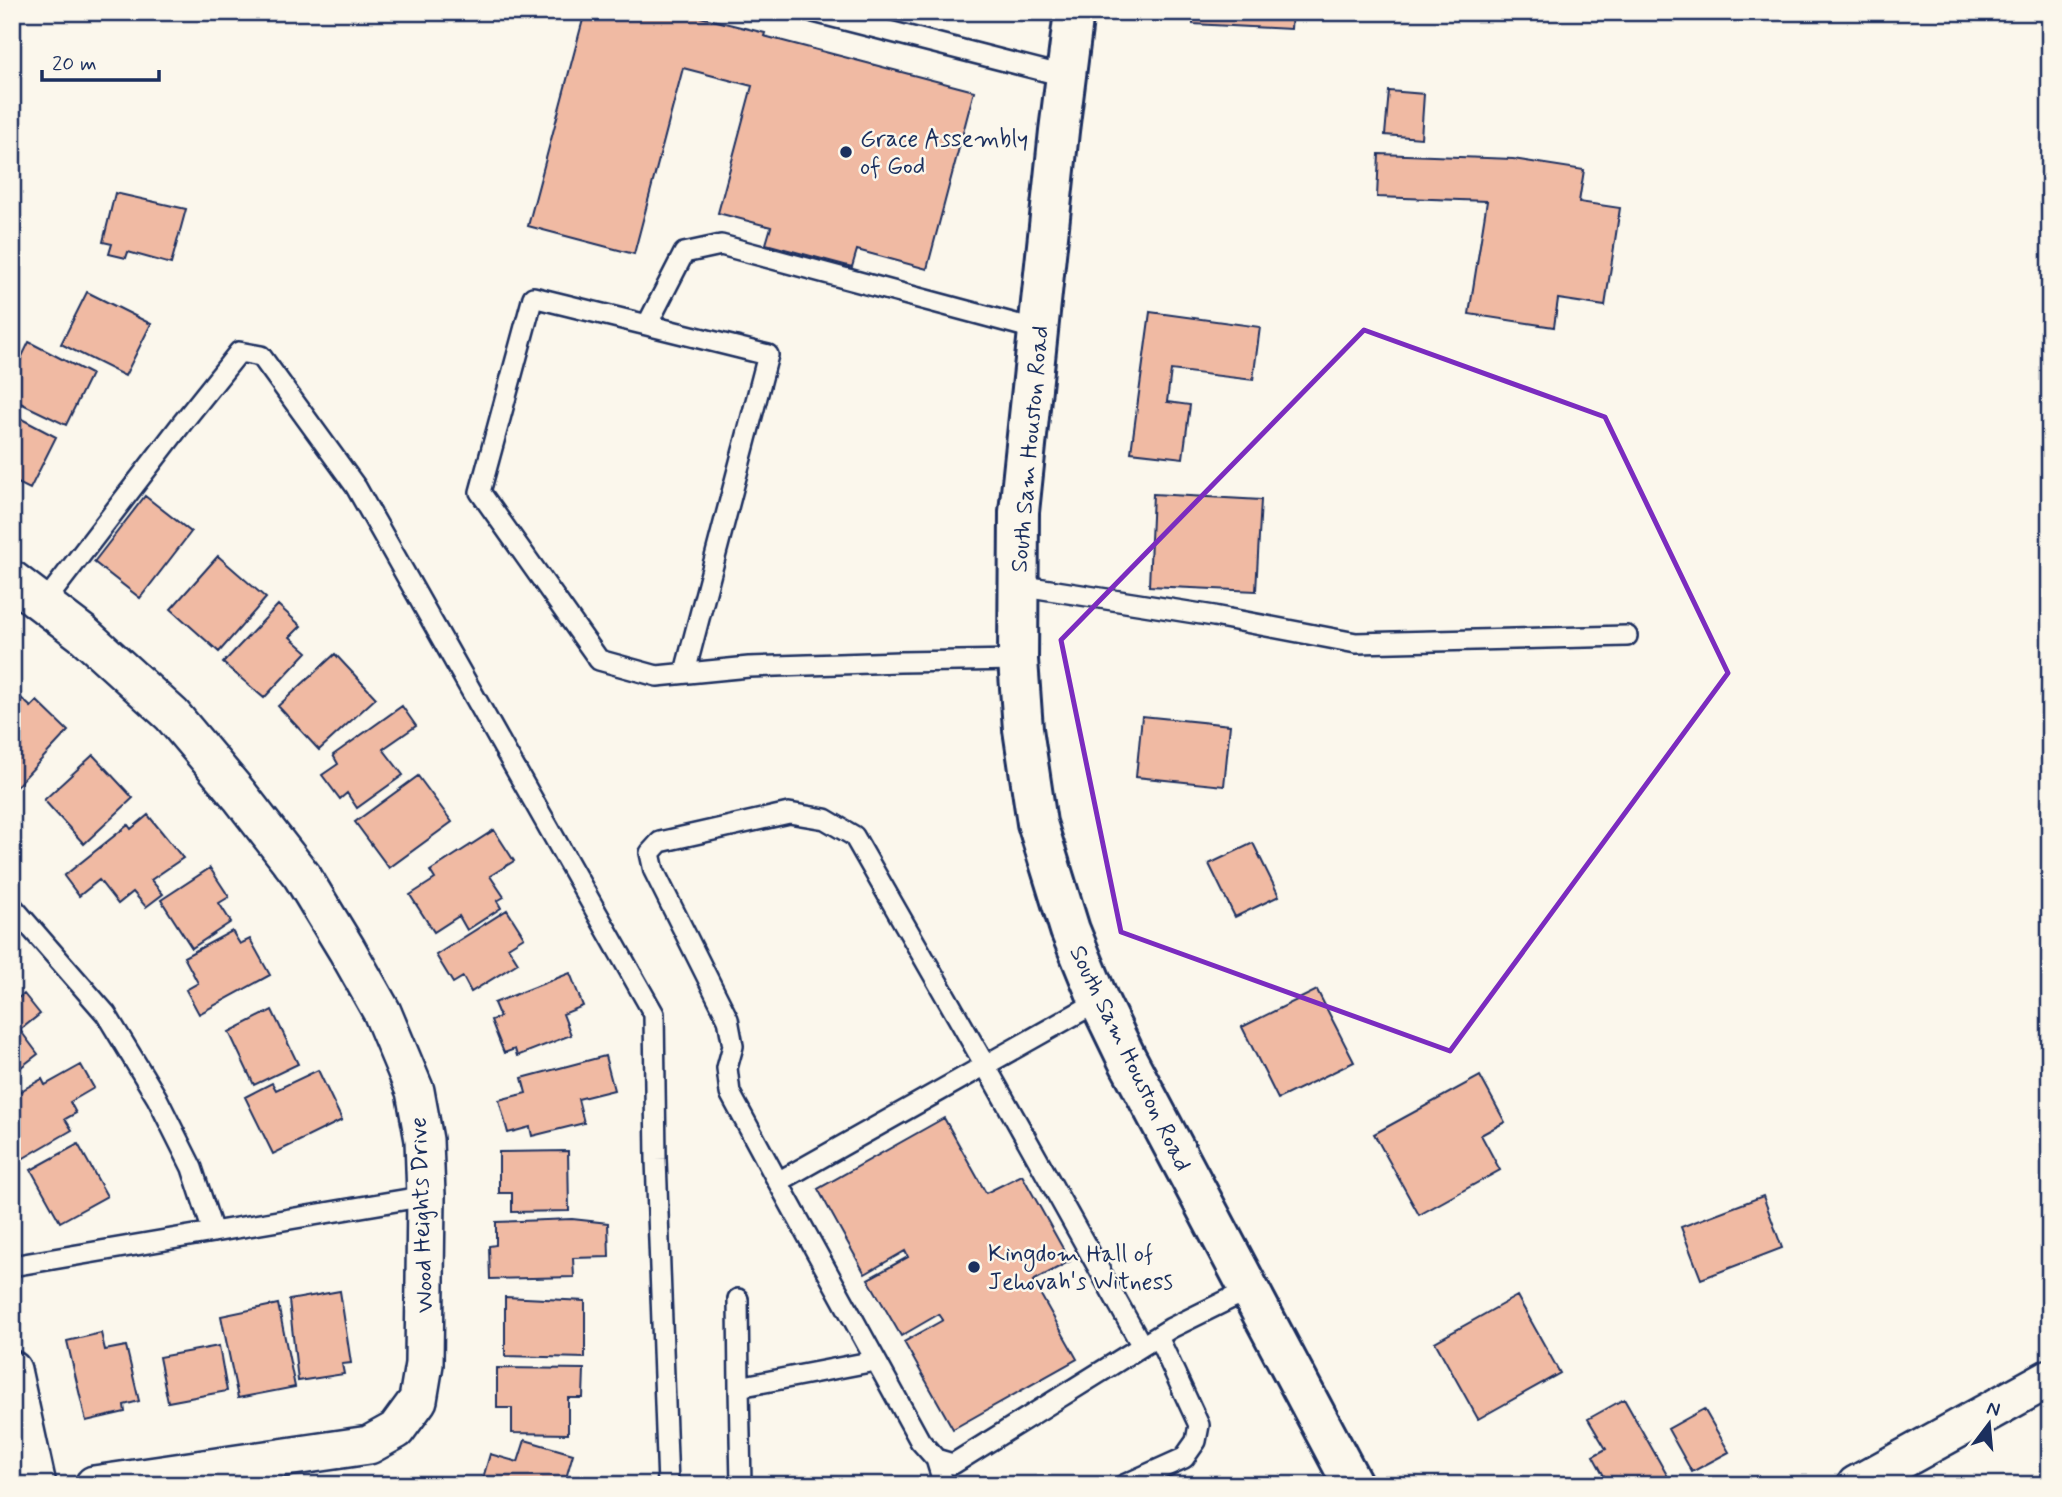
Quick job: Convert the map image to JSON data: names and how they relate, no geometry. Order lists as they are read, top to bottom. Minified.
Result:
{"streets":{"street":["South Sam Houston Road","Wood Heights Drive"]},"places":["Grace Assembly of God","Kingdom Hall of Jehovah's Witness"],"scale_bar":"20 m","north":"top"}
